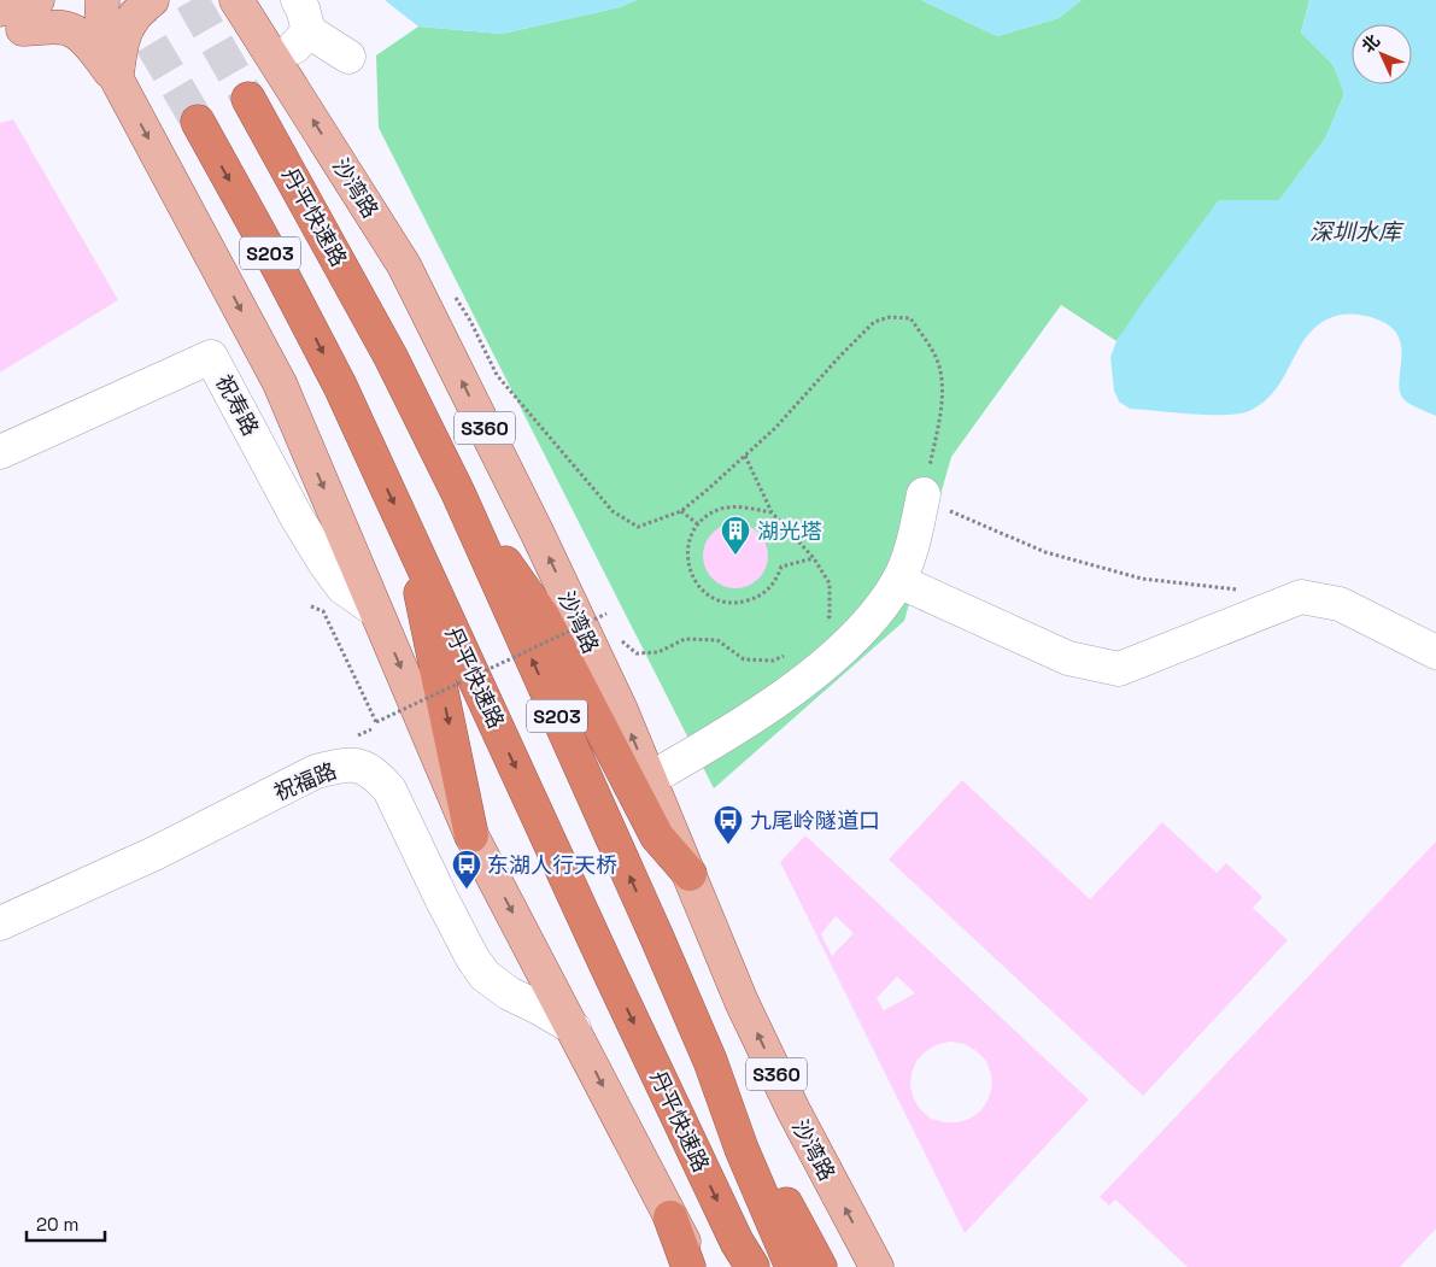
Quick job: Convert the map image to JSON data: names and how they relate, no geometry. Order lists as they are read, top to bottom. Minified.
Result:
{"streets":{"highway":["丹平快速路","S203"],"main road":["沙湾路","S360"],"street":["祝寿路","祝福路"]},"water":["深圳水库"],"places":{"building":["湖光塔"],"bus stop":["九尾岭隧道口","东湖人行天桥"]},"scale_bar":"20 m","north":"top left"}
